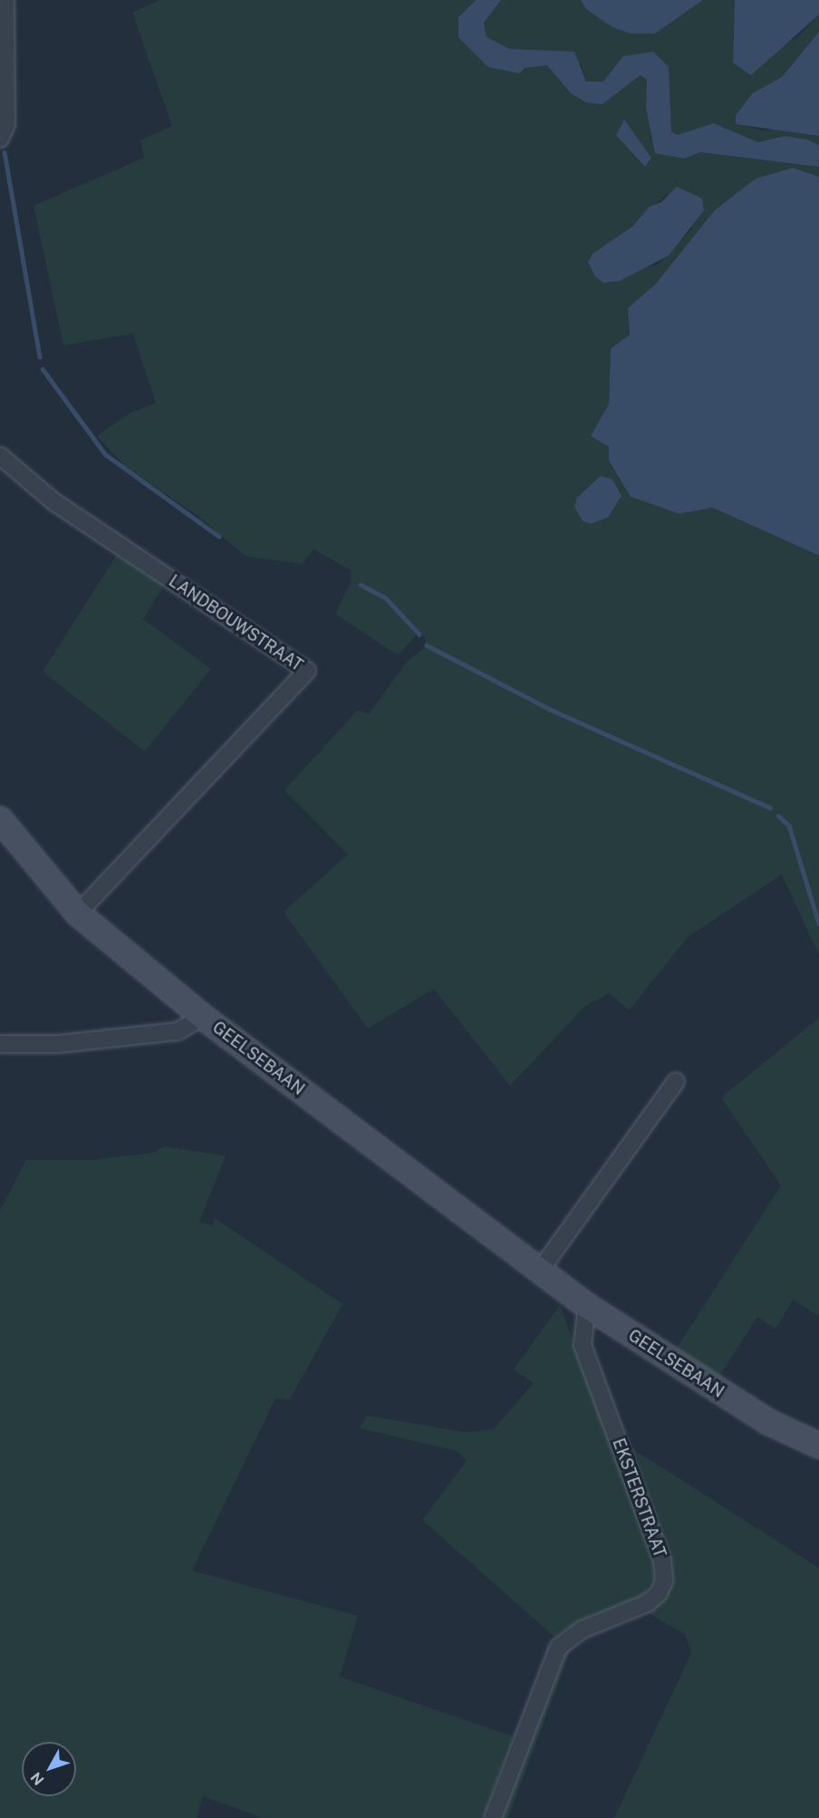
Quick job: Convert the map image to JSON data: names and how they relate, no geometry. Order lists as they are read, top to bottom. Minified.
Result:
{"streets":{"street":["LANDBOUWSTRAAT","GEELSEBAAN","EKSTERSTRAAT"]},"crossings":[["LANDBOUWSTRAAT","GEELSEBAAN"],["GEELSEBAAN","EKSTERSTRAAT"]],"north":"bottom left"}
